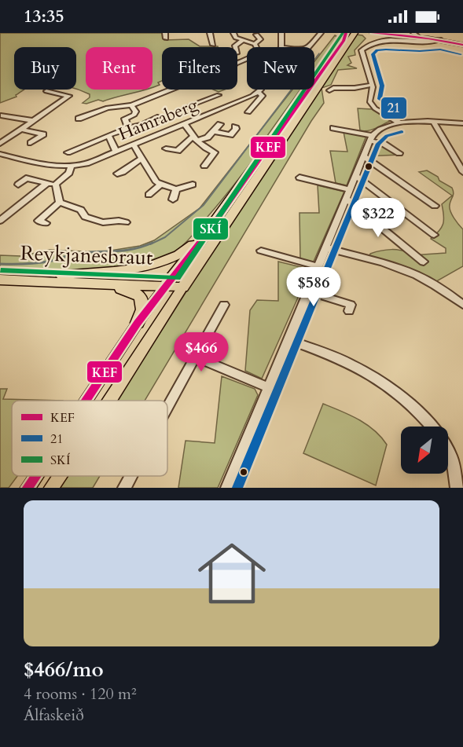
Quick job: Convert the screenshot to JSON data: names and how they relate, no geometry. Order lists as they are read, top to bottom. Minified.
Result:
{"streets":{"highway":["Reykjanesbraut"],"street":["Hamraberg"]},"lines":["transit line KEF","transit line SKÍ","transit line 21"],"legend":["KEF","21","SKÍ"],"north":"bottom left","page":{"status":"13:35","chip":["Buy","Rent","Filters","New"],"price":["$322","$586","$466"],"list":[{"name":"$466/mo","note":"4 rooms · 120 m² · Álfaskeið"}]}}
